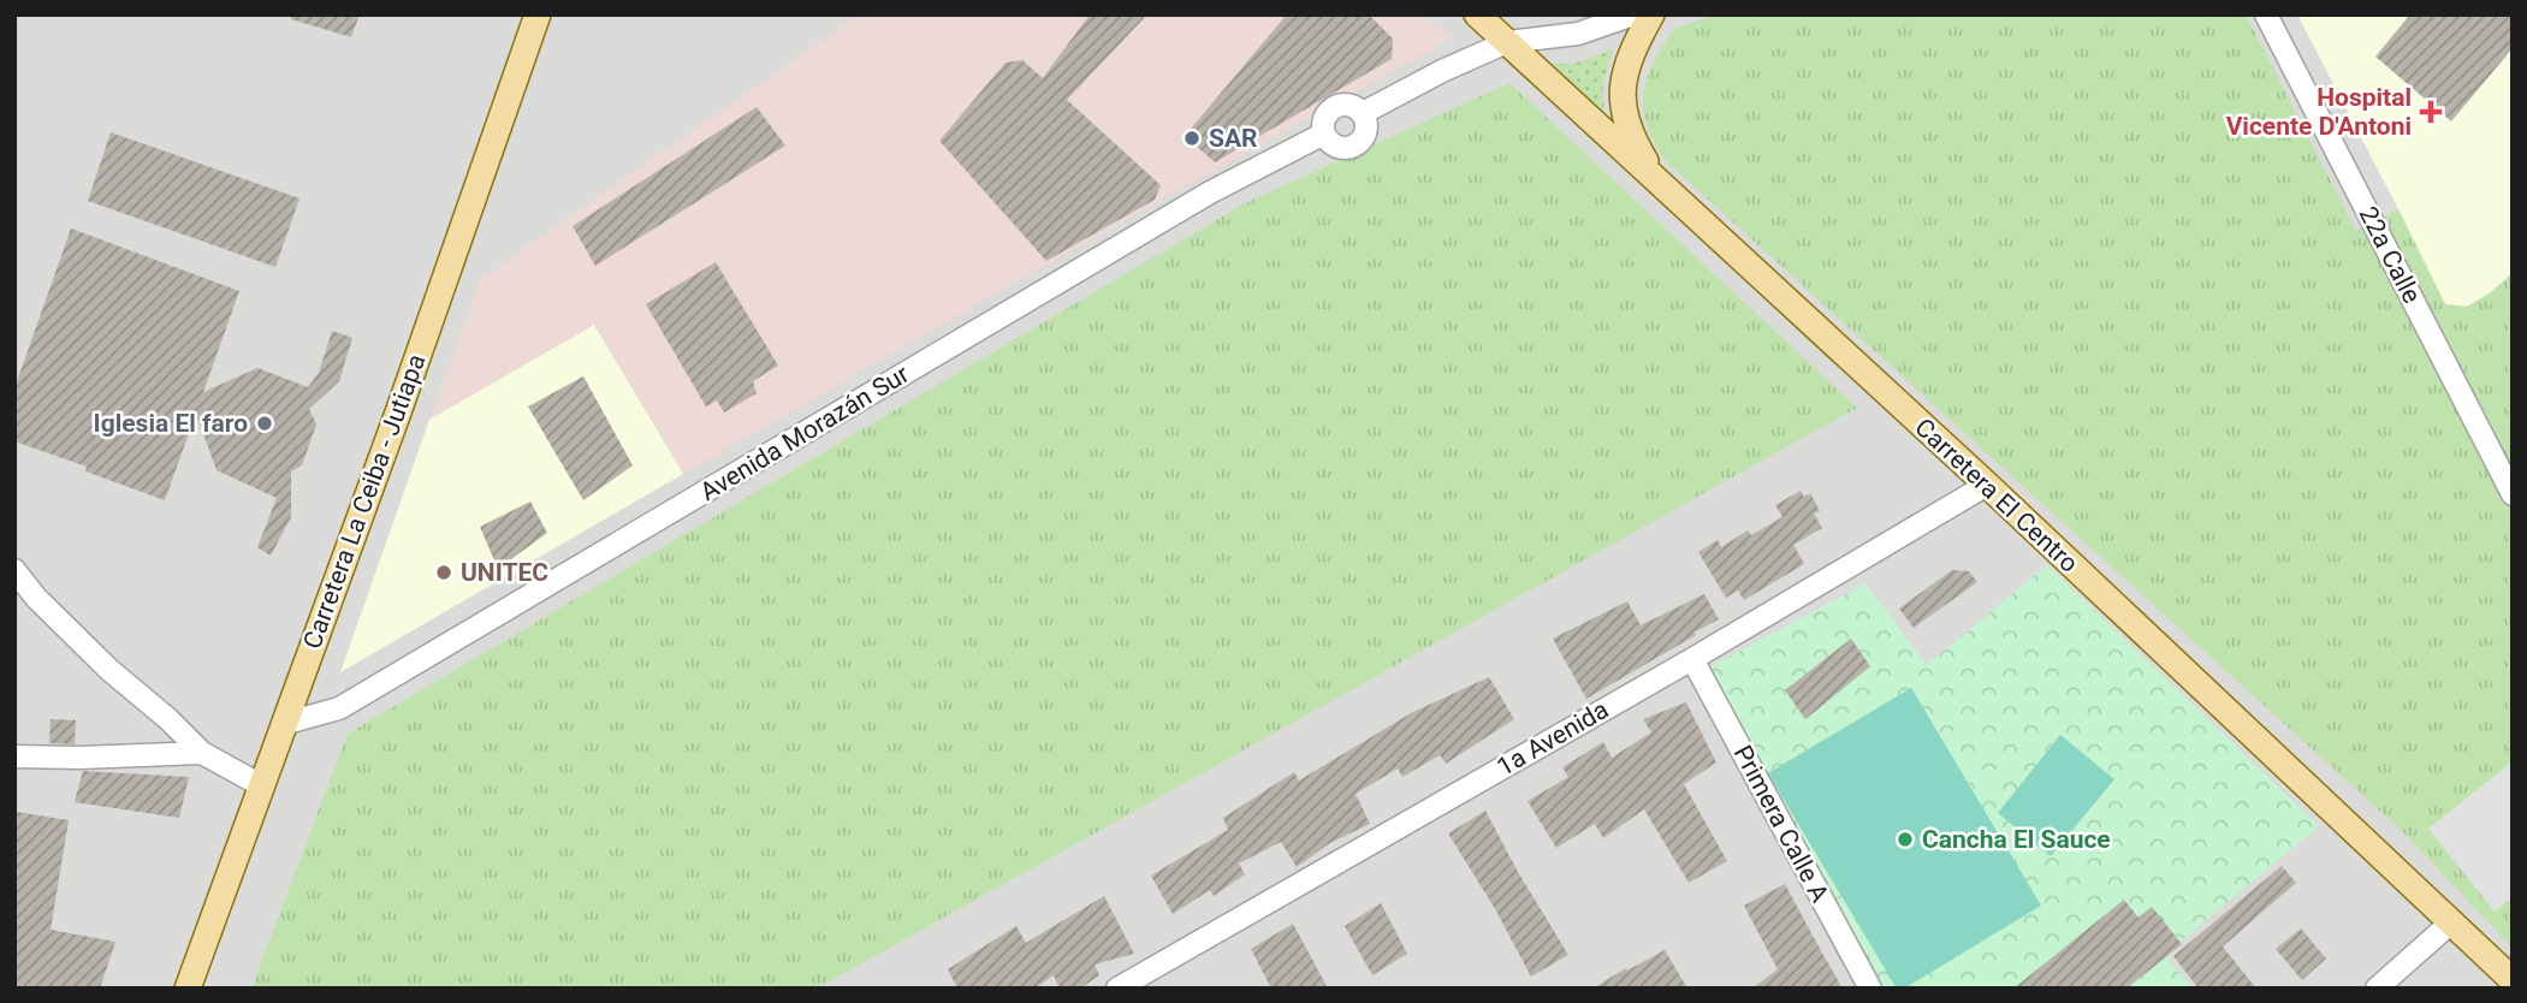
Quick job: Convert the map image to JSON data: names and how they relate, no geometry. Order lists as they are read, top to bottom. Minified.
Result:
{"streets":{"main road":["Carretera El Centro","Carretera La Ceiba - Jutiapa"],"street":["22a Calle","Avenida Morazán Sur","1a Avenida","Primera Calle A"]},"crossings":[["Avenida Morazán Sur","Carretera El Centro"],["Avenida Morazán Sur","Carretera La Ceiba - Jutiapa"],["Carretera El Centro","1a Avenida"],["1a Avenida","Primera Calle A"]],"places":{"health":["Hospital Vicente D'Antoni"],"other":["SAR","Iglesia El faro","UNITEC","Cancha El Sauce"]}}
